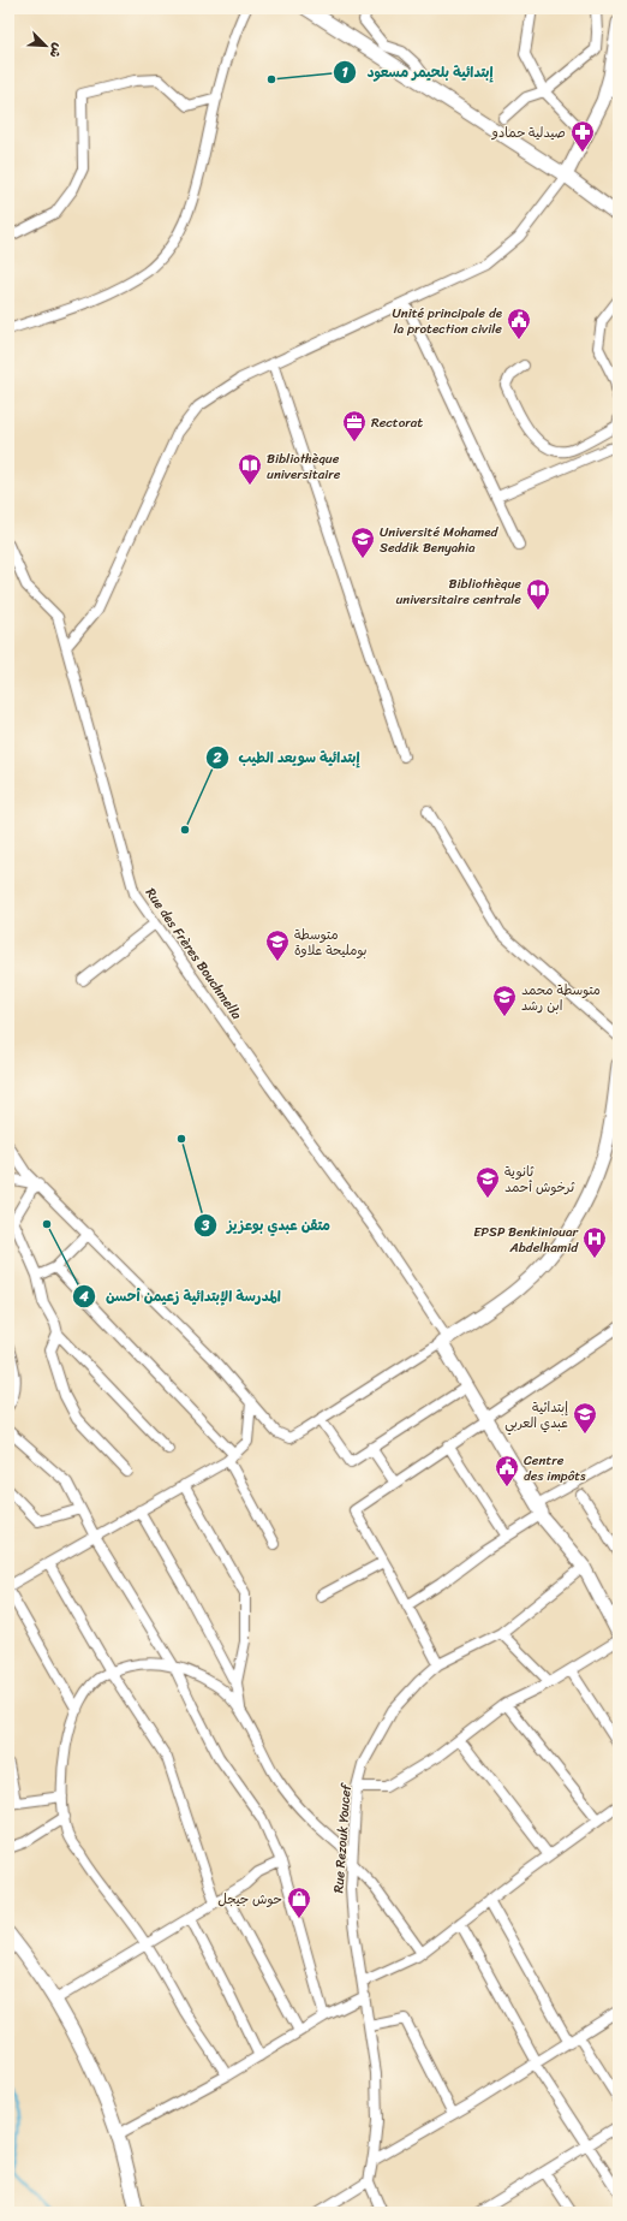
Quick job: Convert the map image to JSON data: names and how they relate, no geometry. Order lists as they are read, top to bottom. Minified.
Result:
{"streets":{"street":["Rue des Frères Bouchmella","Rue Rezouk Youcef"]},"places":{"other":["إبتدائية بلحيمر مسعود","إبتدائية سويعد الطيب","متقن عبدي بوعزيز","المدرسة الإبتدائية زعيمن أحسن"],"pharmacy":["صيدلية حمادو"],"public building":["Unité principale de la protection civile","Centre des impôts"],"office":["Rectorat"],"library":["Bibliothèque universitaire","Bibliothèque universitaire centrale"],"school or university":["Université Mohamed Seddik Benyahia","متوسطة بومليحة علاوة","متوسطة محمد ابن رشد","ثانوية ثرخوش أحمد","إبتدائية عبدي العربي"],"hospital":["EPSP Benkiniouar Abdelhamid"],"shop":["حوش جيجل"]},"north":"bottom right"}
